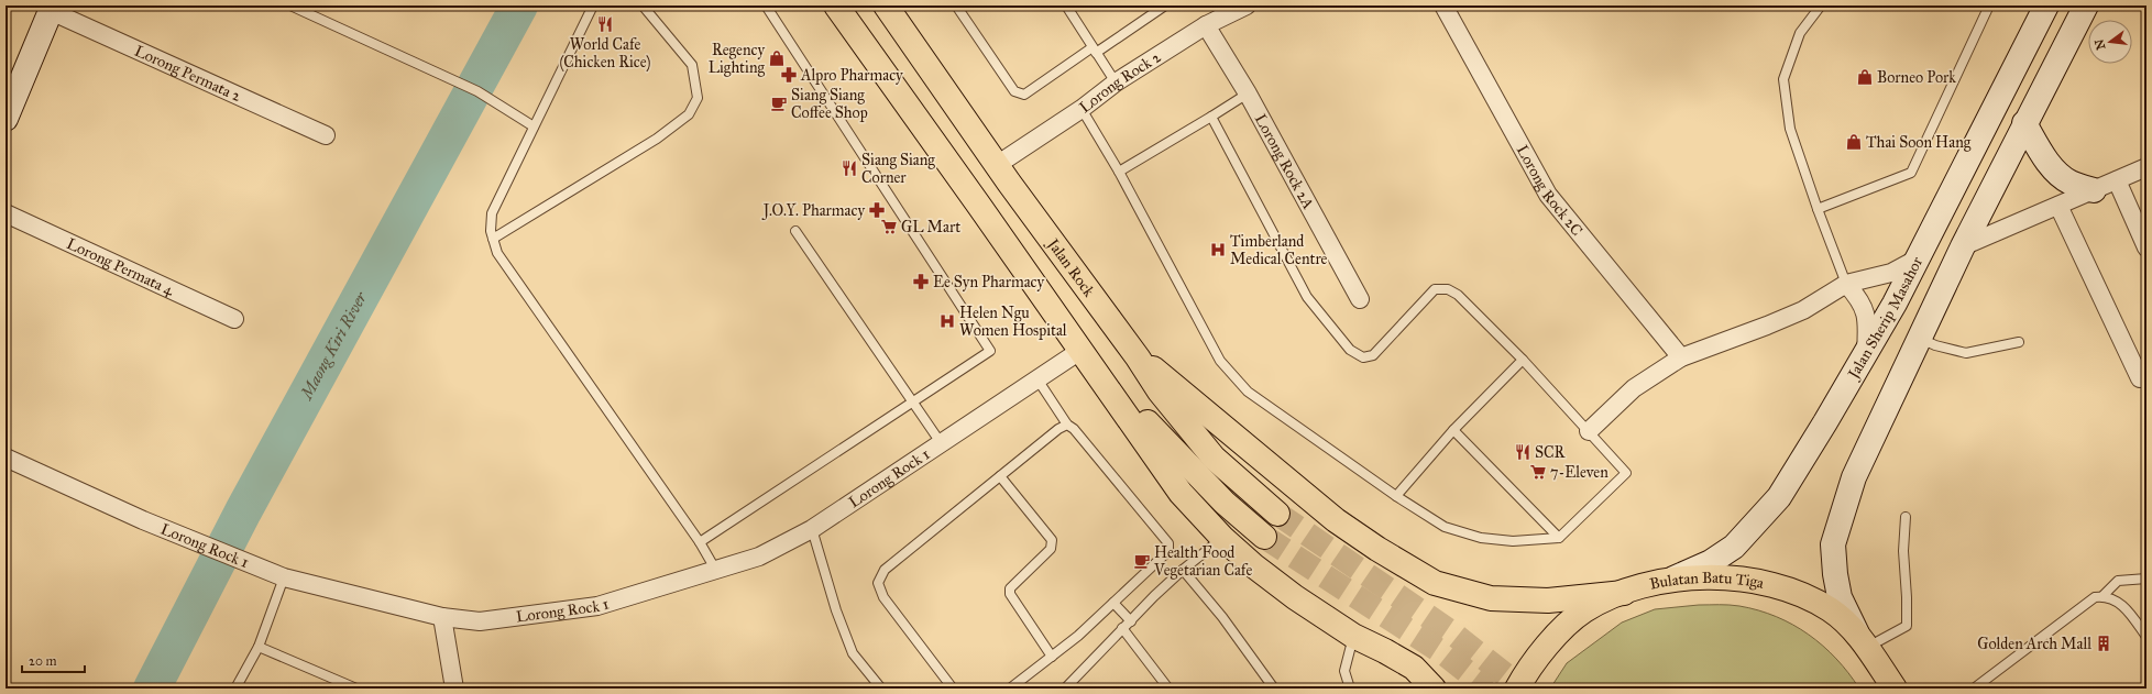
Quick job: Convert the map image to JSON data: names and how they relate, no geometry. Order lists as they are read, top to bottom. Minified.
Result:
{"streets":{"main road":["Jalan Rock","Jalan Sherip Masahor","Bulatan Batu Tiga"],"street":["Lorong Permata 2","Lorong Rock 2","Lorong Rock 2A","Lorong Rock 2C","Lorong Permata 4","Lorong Rock 1"]},"crossings":[["Lorong Rock 2","Lorong Rock 2A"],["Lorong Rock 2","Jalan Rock"],["Jalan Sherip Masahor","Bulatan Batu Tiga"]],"water":["Maong Kiri River"],"places":{"restaurant":["World Cafe (Chicken Rice)","Siang Siang Corner","SCR"],"shop":["Regency Lighting","Borneo Pork","Thai Soon Hang"],"pharmacy":["Alpro Pharmacy","J.O.Y. Pharmacy","Ee Syn Pharmacy"],"cafe":["Siang Siang Coffee Shop","Health Food Vegetarian Cafe"],"supermarket":["GL Mart","7-Eleven"],"hospital":["Timberland Medical Centre","Helen Ngu Women Hospital"],"building":["Golden Arch Mall"]},"scale_bar":"20 m","north":"left"}
